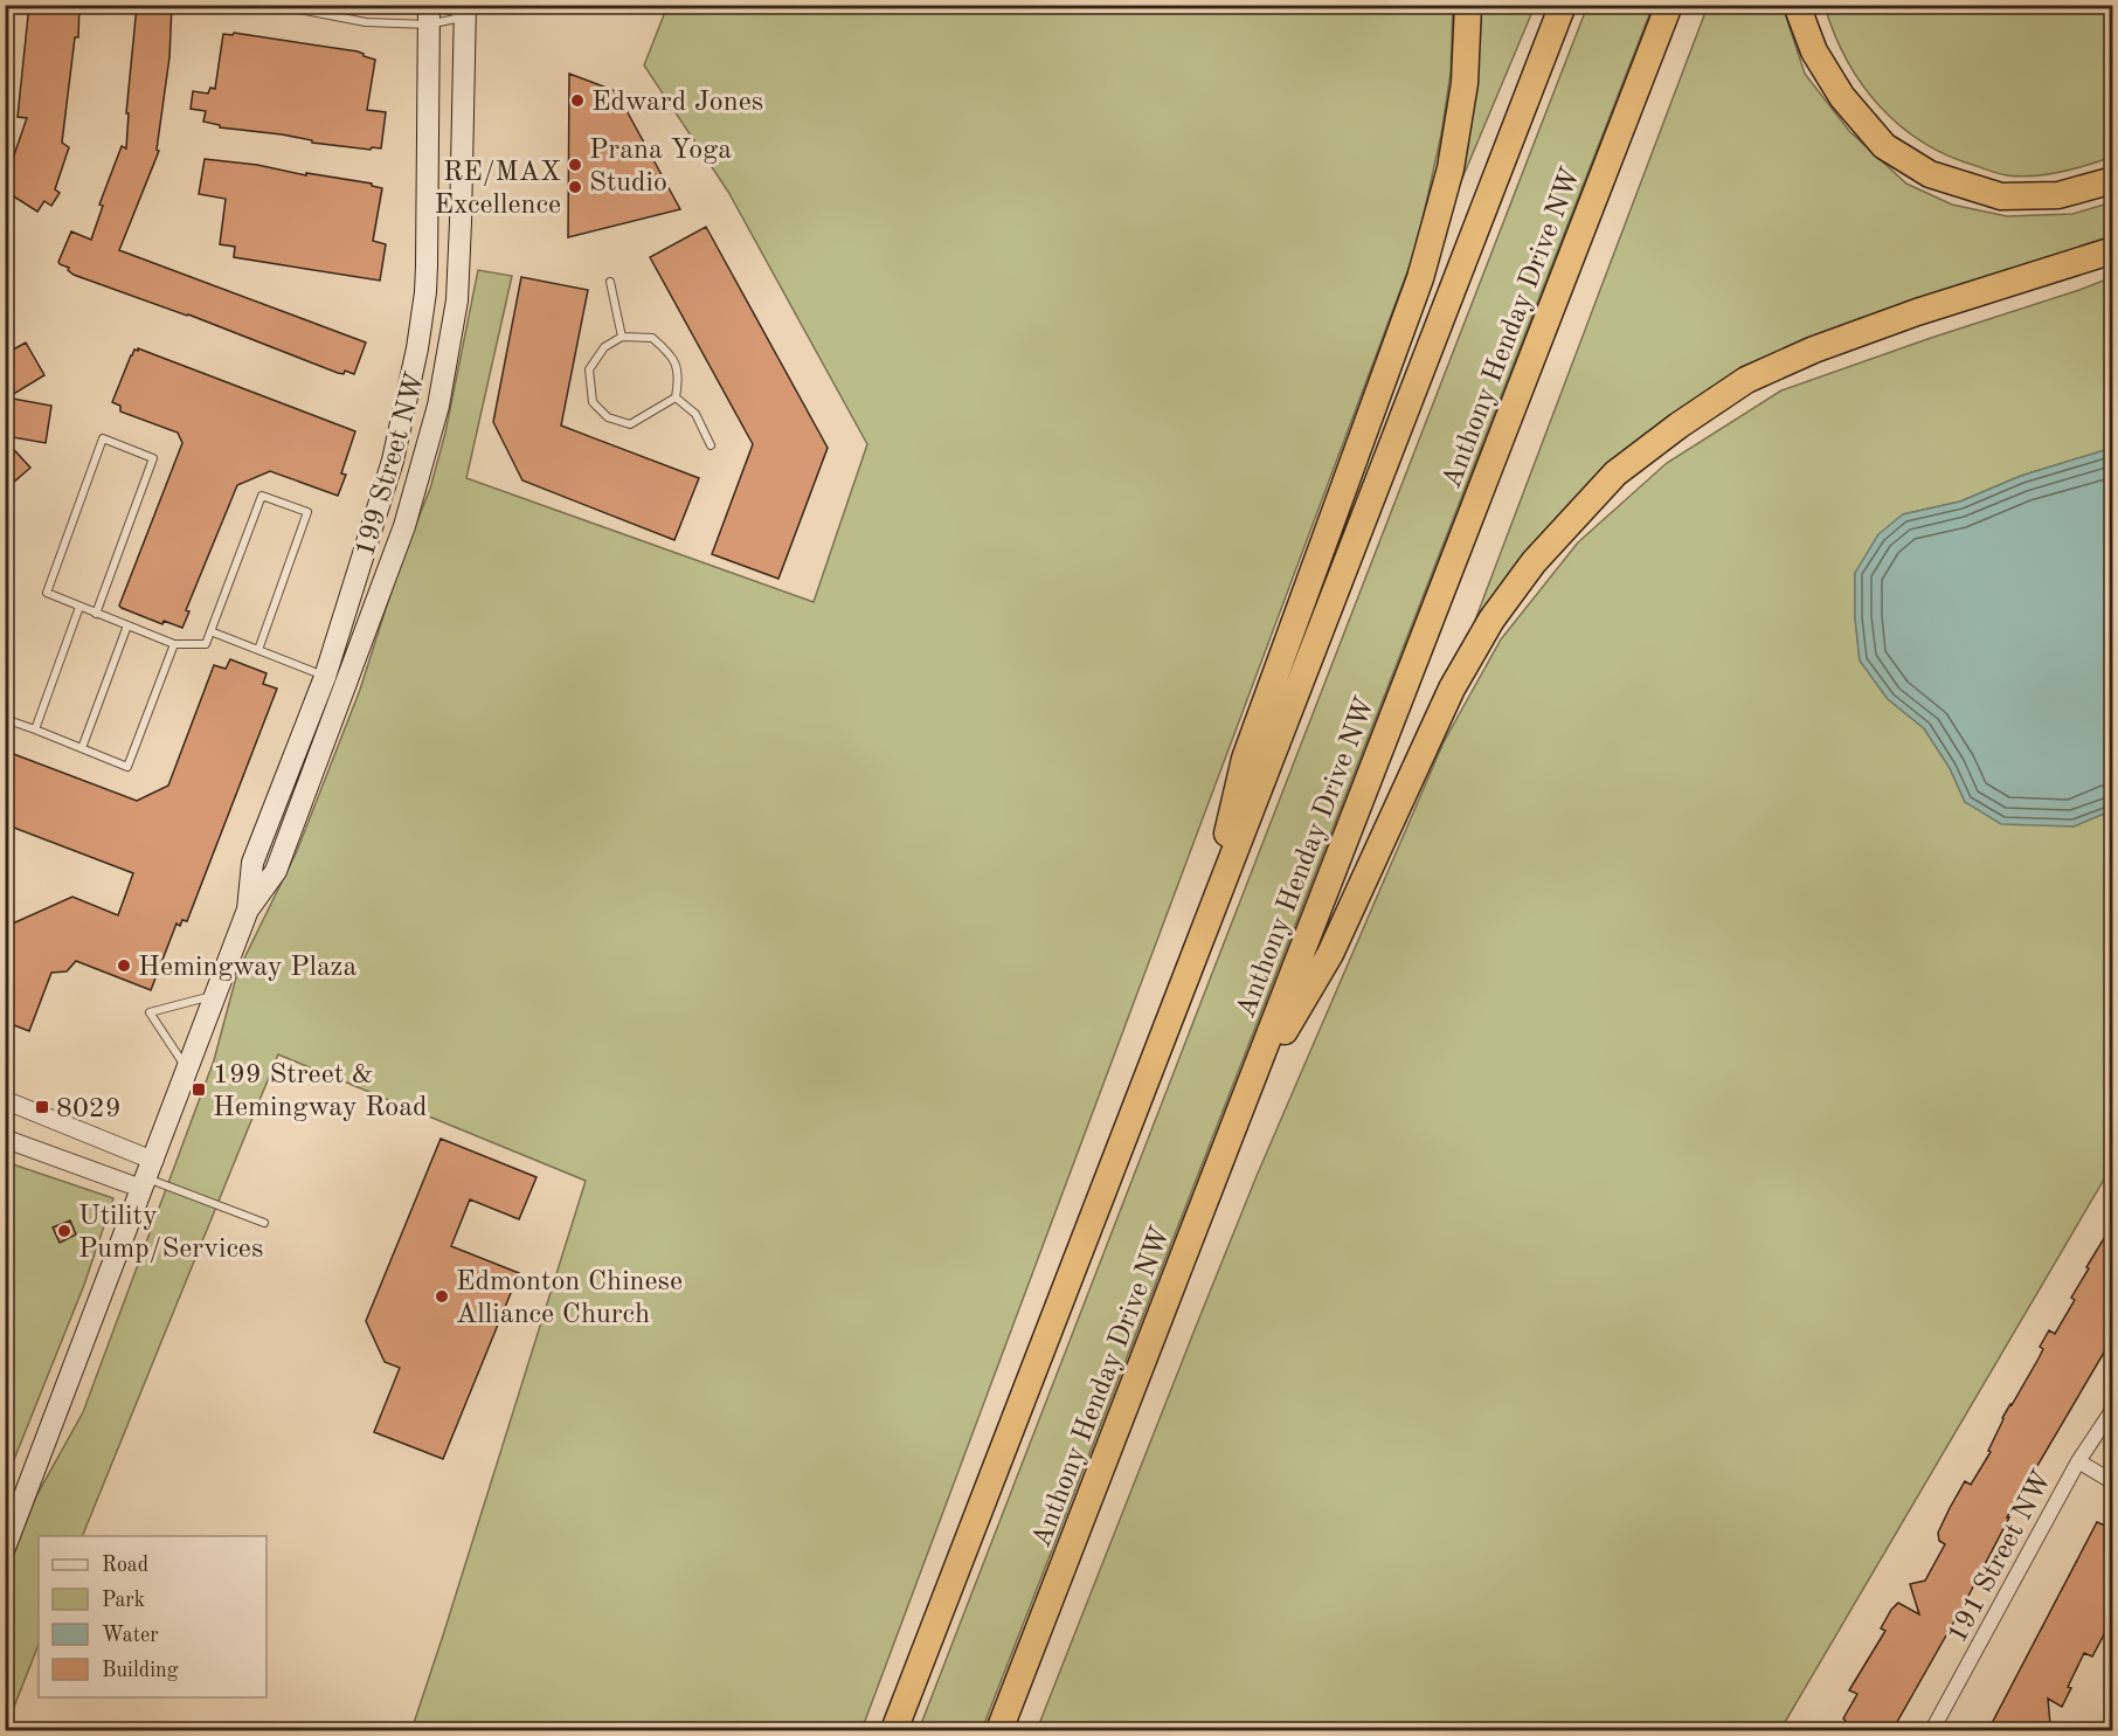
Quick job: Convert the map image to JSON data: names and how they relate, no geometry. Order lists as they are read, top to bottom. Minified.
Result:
{"streets":{"highway":["Anthony Henday Drive NW"],"main road":["199 Street NW"],"street":["191 Street NW"]},"places":{"other":["Edward Jones","Prana Yoga Studio","RE/MAX Excellence","Hemingway Plaza","Utility Pump/Services","Edmonton Chinese Alliance Church"],"transit":["199 Street & Hemingway Road","8029"]},"legend":["Road","Park","Water","Building"]}
